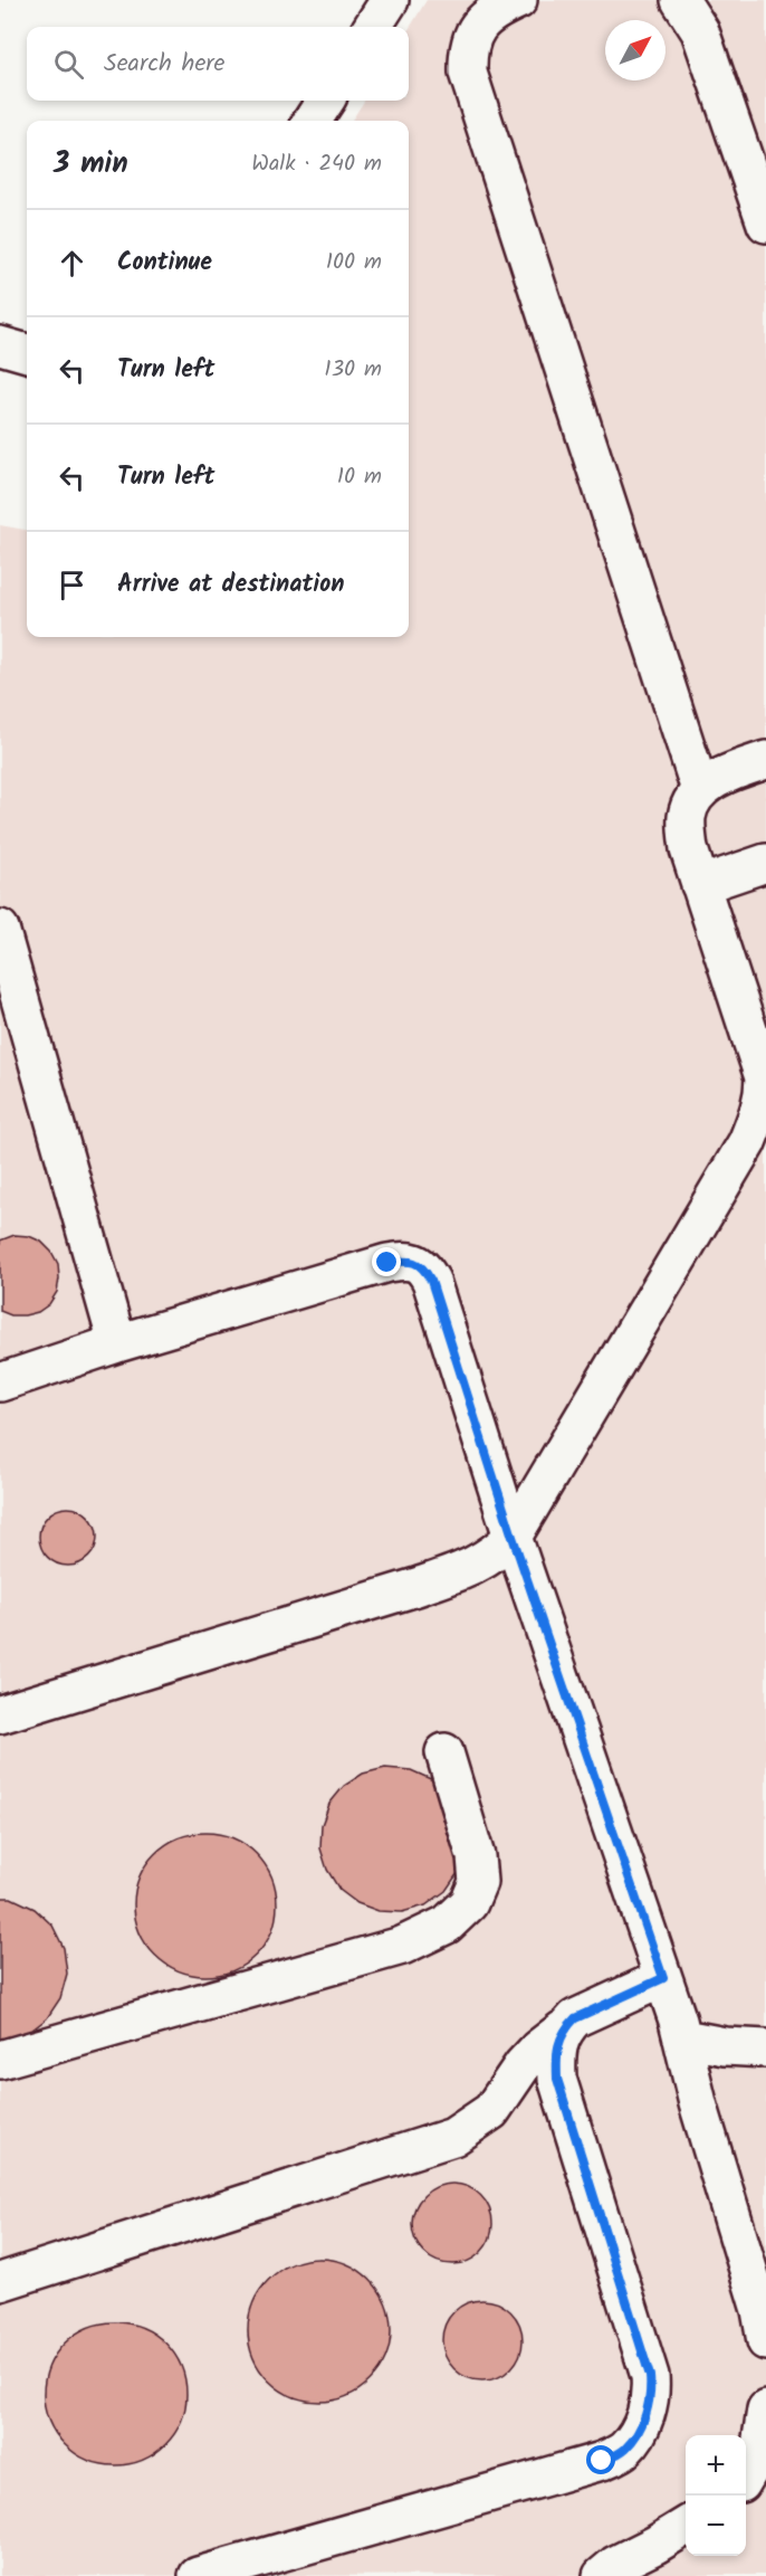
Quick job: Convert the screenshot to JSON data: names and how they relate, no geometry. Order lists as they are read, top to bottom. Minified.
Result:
{"north":"top right","page":{"search":"Search here","heading":["3 min","Walk · 240 m"],"list":[["Continue","100 m"],["Turn left","130 m"],["Turn left","10 m"],"Arrive at destination"],"map_buttons":["+","−"]}}
